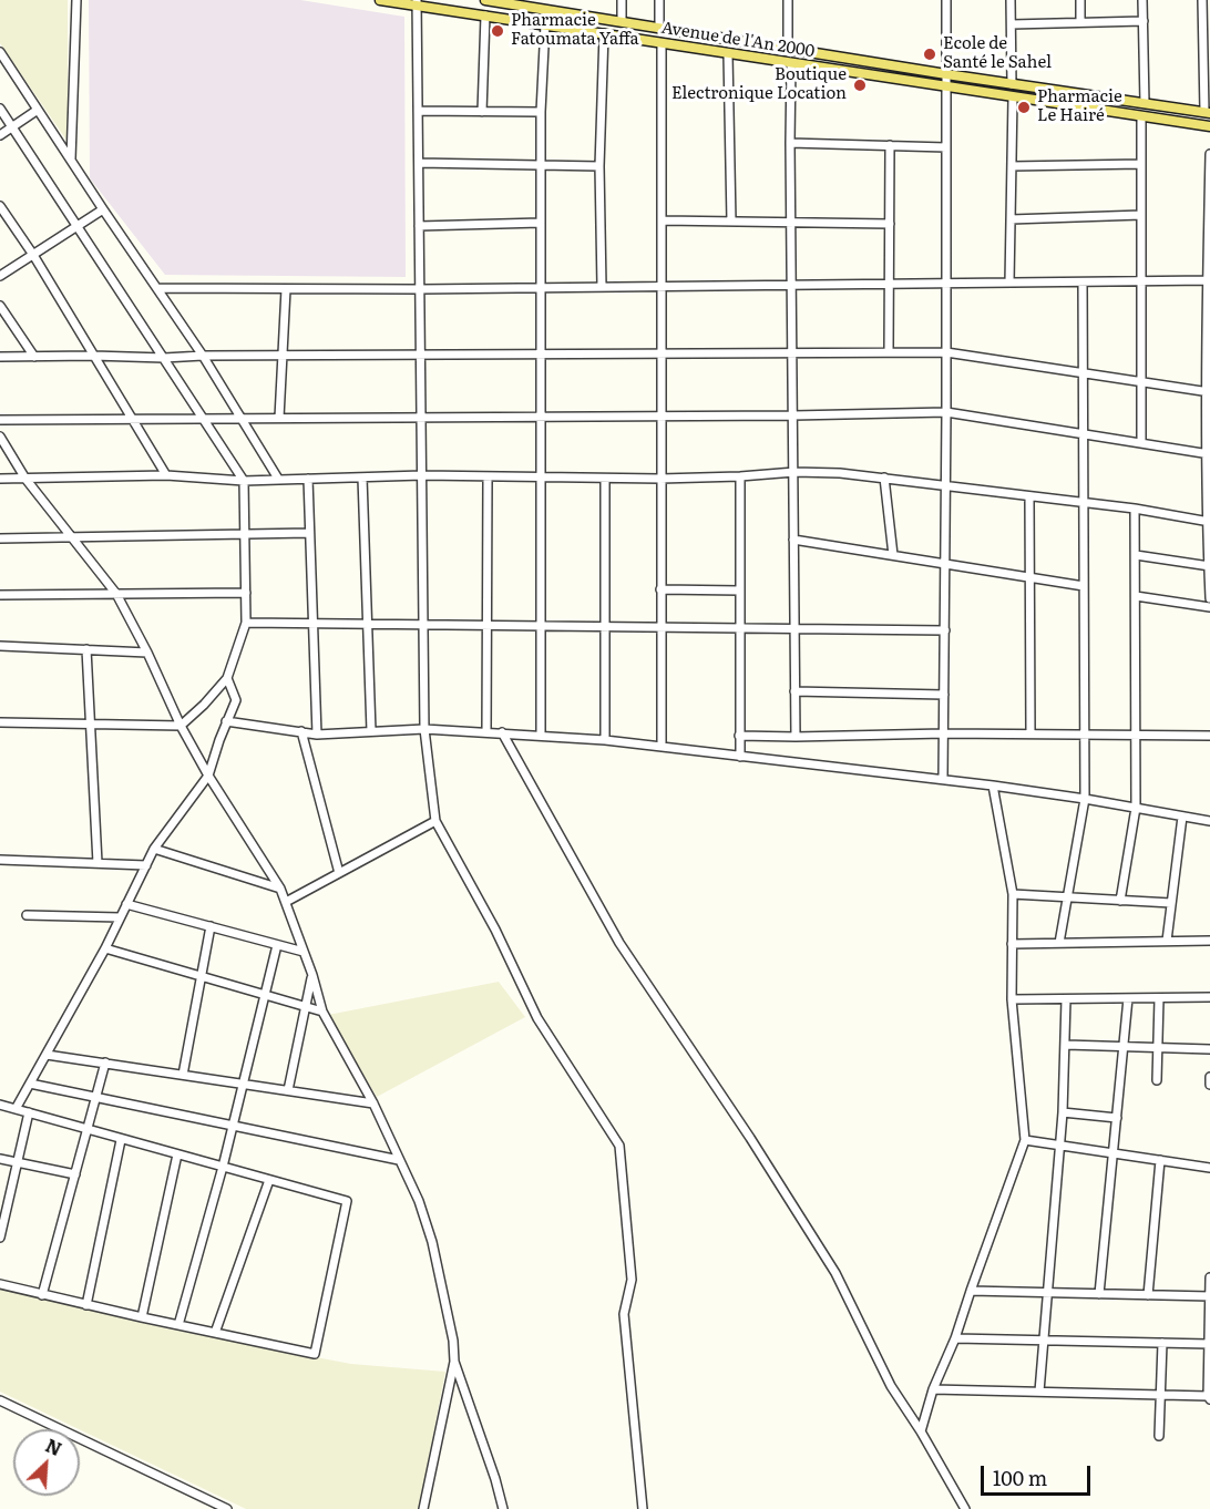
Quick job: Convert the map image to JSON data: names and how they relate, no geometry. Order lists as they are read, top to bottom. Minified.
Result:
{"streets":{"main road":["Avenue de l'An 2000"]},"places":["Pharmacie Fatoumata Yaffa","Ecole de Santé le Sahel","Boutique Electronique Location","Pharmacie Le Hairé"],"scale_bar":"100 m","north":"top right"}
